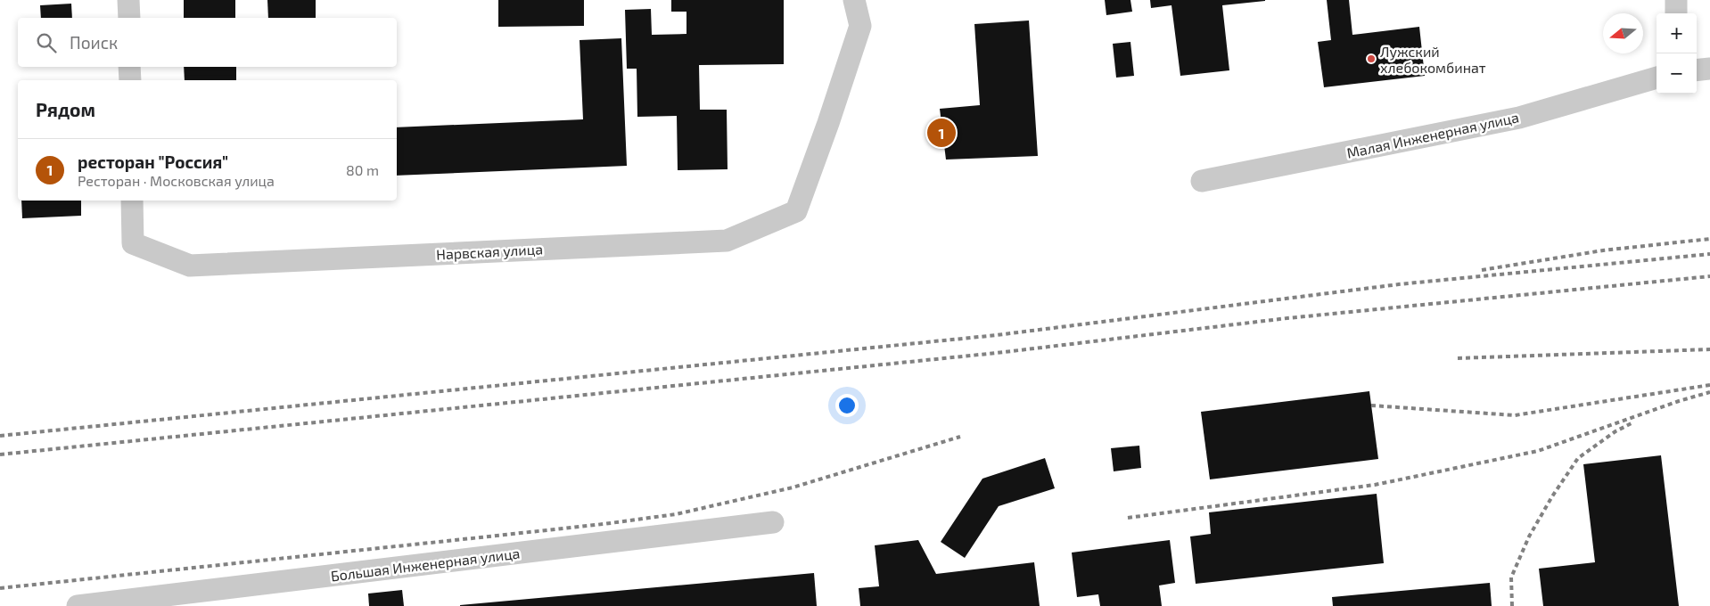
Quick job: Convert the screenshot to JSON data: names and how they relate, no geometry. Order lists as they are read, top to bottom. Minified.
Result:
{"streets":{"street":["Малая Инженерная улица","Нарвская улица","Большая Инженерная улица"]},"places":["Лужский хлебокомбинат"],"north":"left","page":{"map_buttons":["+","−"],"search":"Поиск","heading":"Рядом","pins":"1","list":[{"mark":"1","name":"ресторан \"Россия\"","note":"Ресторан · Московская улица","value":"80 m"}]}}
